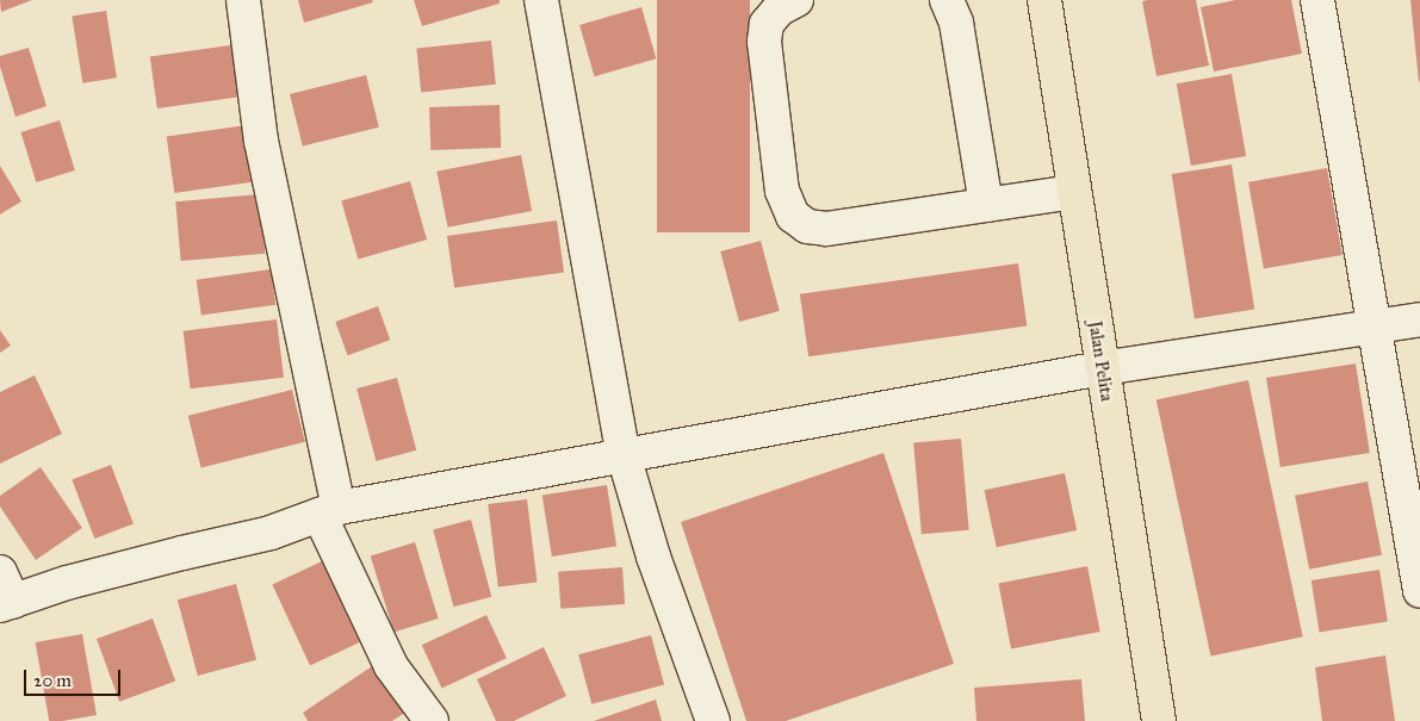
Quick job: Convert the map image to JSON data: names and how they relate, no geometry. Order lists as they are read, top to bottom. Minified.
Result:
{"streets":{"highway":["Jalan Pelita"]},"scale_bar":"20 m"}
